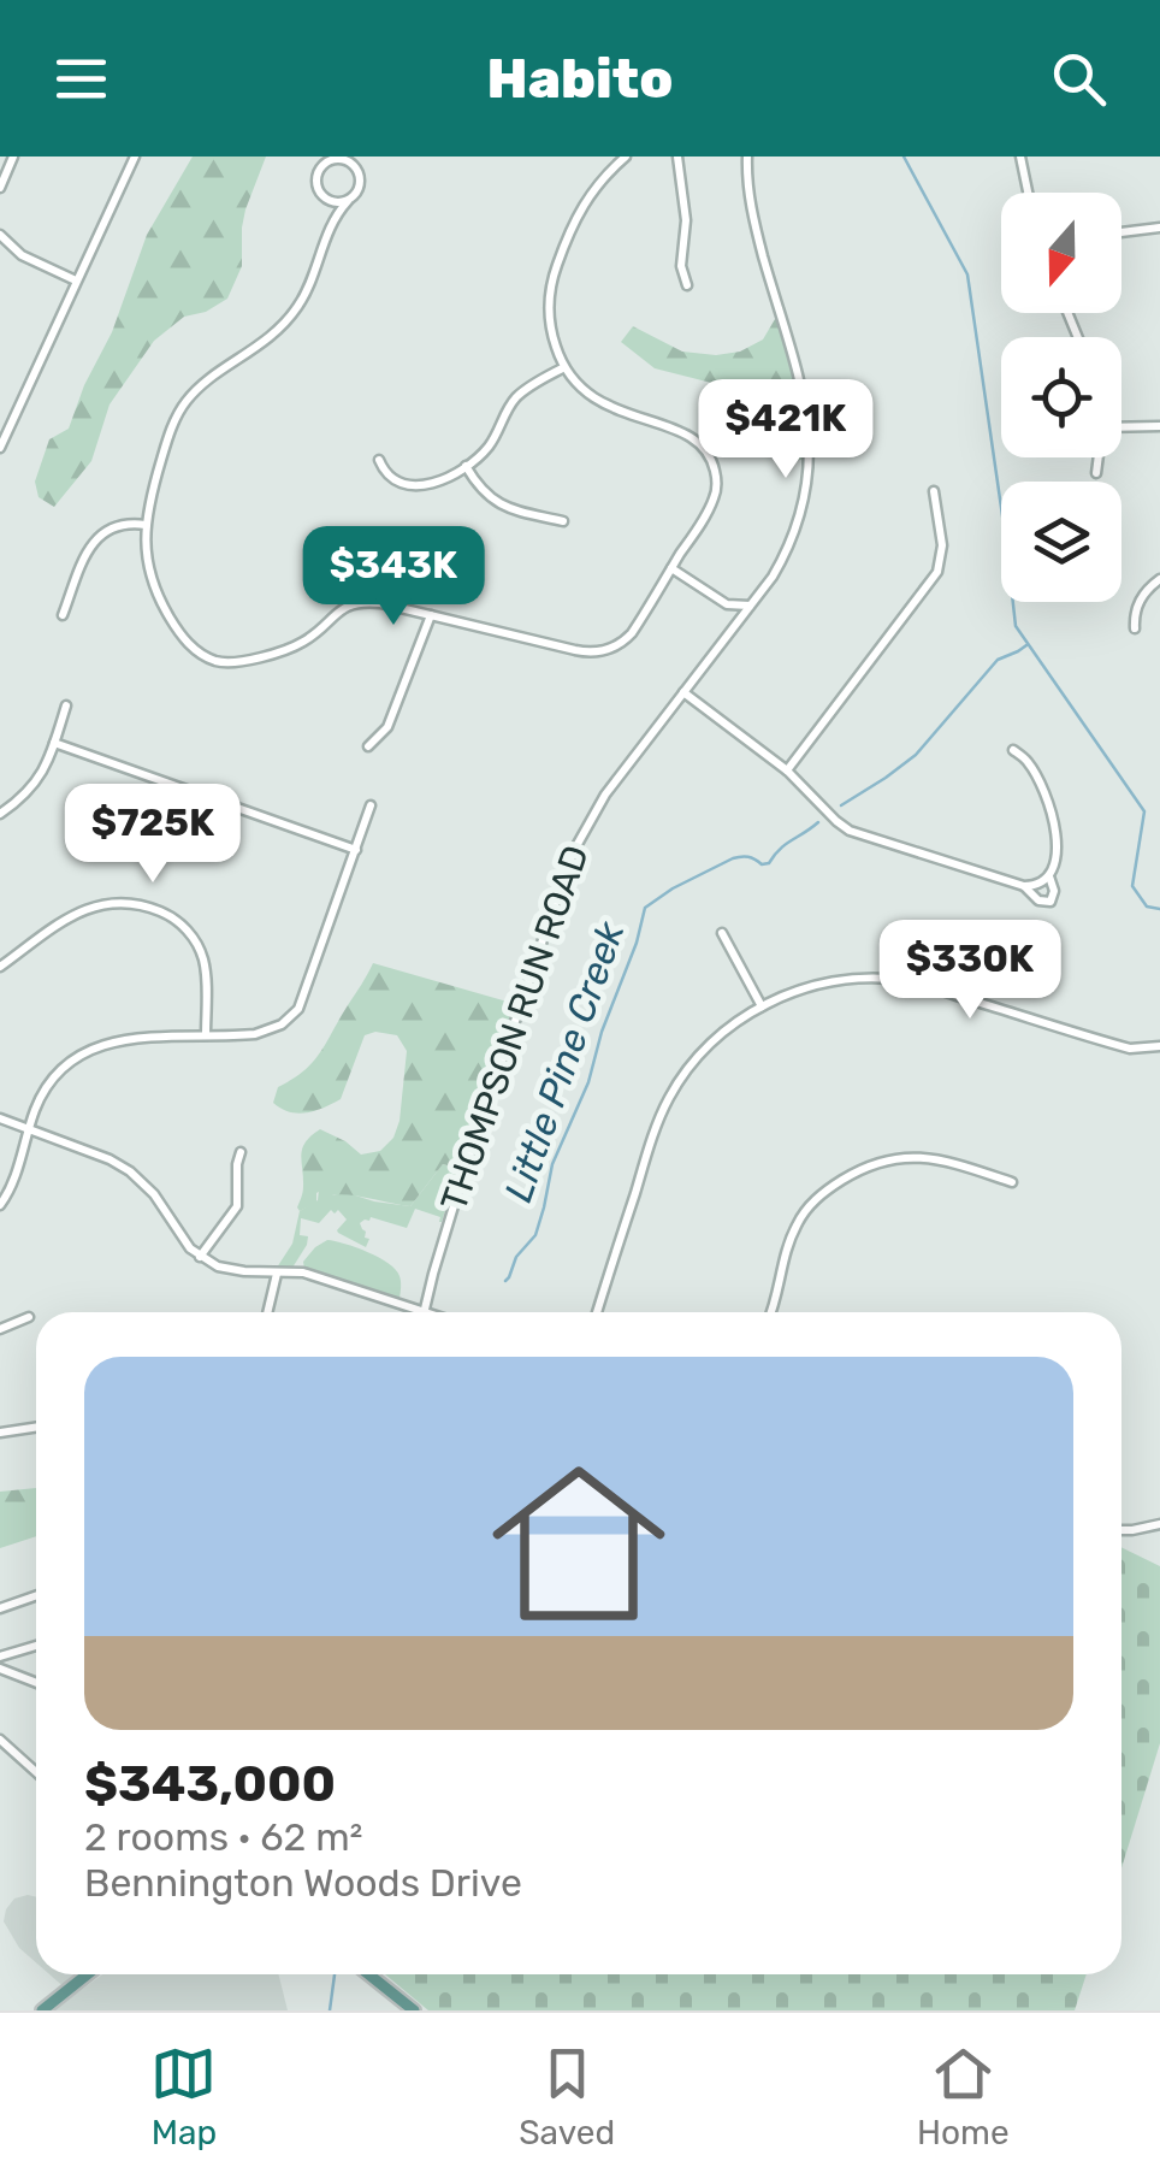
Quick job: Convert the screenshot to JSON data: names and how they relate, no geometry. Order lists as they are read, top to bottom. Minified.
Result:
{"streets":{"street":["THOMPSON RUN ROAD"]},"water":["Little Pine Creek"],"north":"bottom","page":{"header":"Habito","price":["$421K","$343K","$725K","$330K"],"list":[{"name":"$343,000","note":"2 rooms · 62 m² · Bennington Woods Drive"}],"tabs":["Map","Saved","Home"]}}
